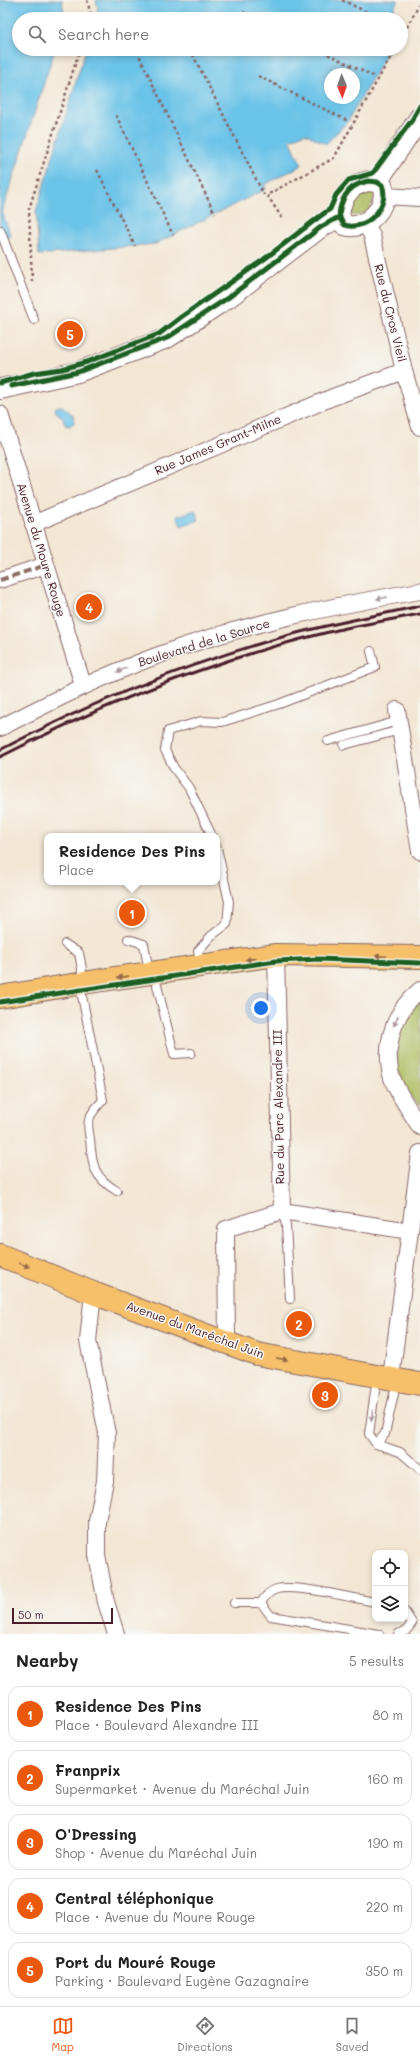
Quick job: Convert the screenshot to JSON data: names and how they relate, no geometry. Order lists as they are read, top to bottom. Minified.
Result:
{"streets":{"main road":["Avenue du Maréchal Juin"],"street":["Rue du Cros Vieil","Rue James Grant-Milne","Avenue du Moure Rouge","Boulevard de la Source","Rue du Parc Alexandre III"]},"crossings":[["Rue du Cros Vieil","Rue James Grant-Milne"],["Rue James Grant-Milne","Avenue du Moure Rouge"],["Avenue du Moure Rouge","Boulevard de la Source"]],"one_way":["Boulevard de la Source","Avenue du Maréchal Juin"],"scale_bar":"50 m","north":"bottom","page":{"search":"Search here","pins":["5","4","1","2","3"],"popup":["Residence Des Pins","Place"],"scale":"50 m","heading":["Nearby","5 results"],"list":[{"mark":"1","name":"Residence Des Pins","note":"Place · Boulevard Alexandre III","value":"80 m"},{"mark":"2","name":"Franprix","note":"Supermarket · Avenue du Maréchal Juin","value":"160 m"},{"mark":"3","name":"O'Dressing","note":"Shop · Avenue du Maréchal Juin","value":"190 m"},{"mark":"4","name":"Central téléphonique","note":"Place · Avenue du Moure Rouge","value":"220 m"},{"mark":"5","name":"Port du Mouré Rouge","note":"Parking · Boulevard Eugène Gazagnaire","value":"350 m"}],"nav":["Map","Directions","Saved"]}}
